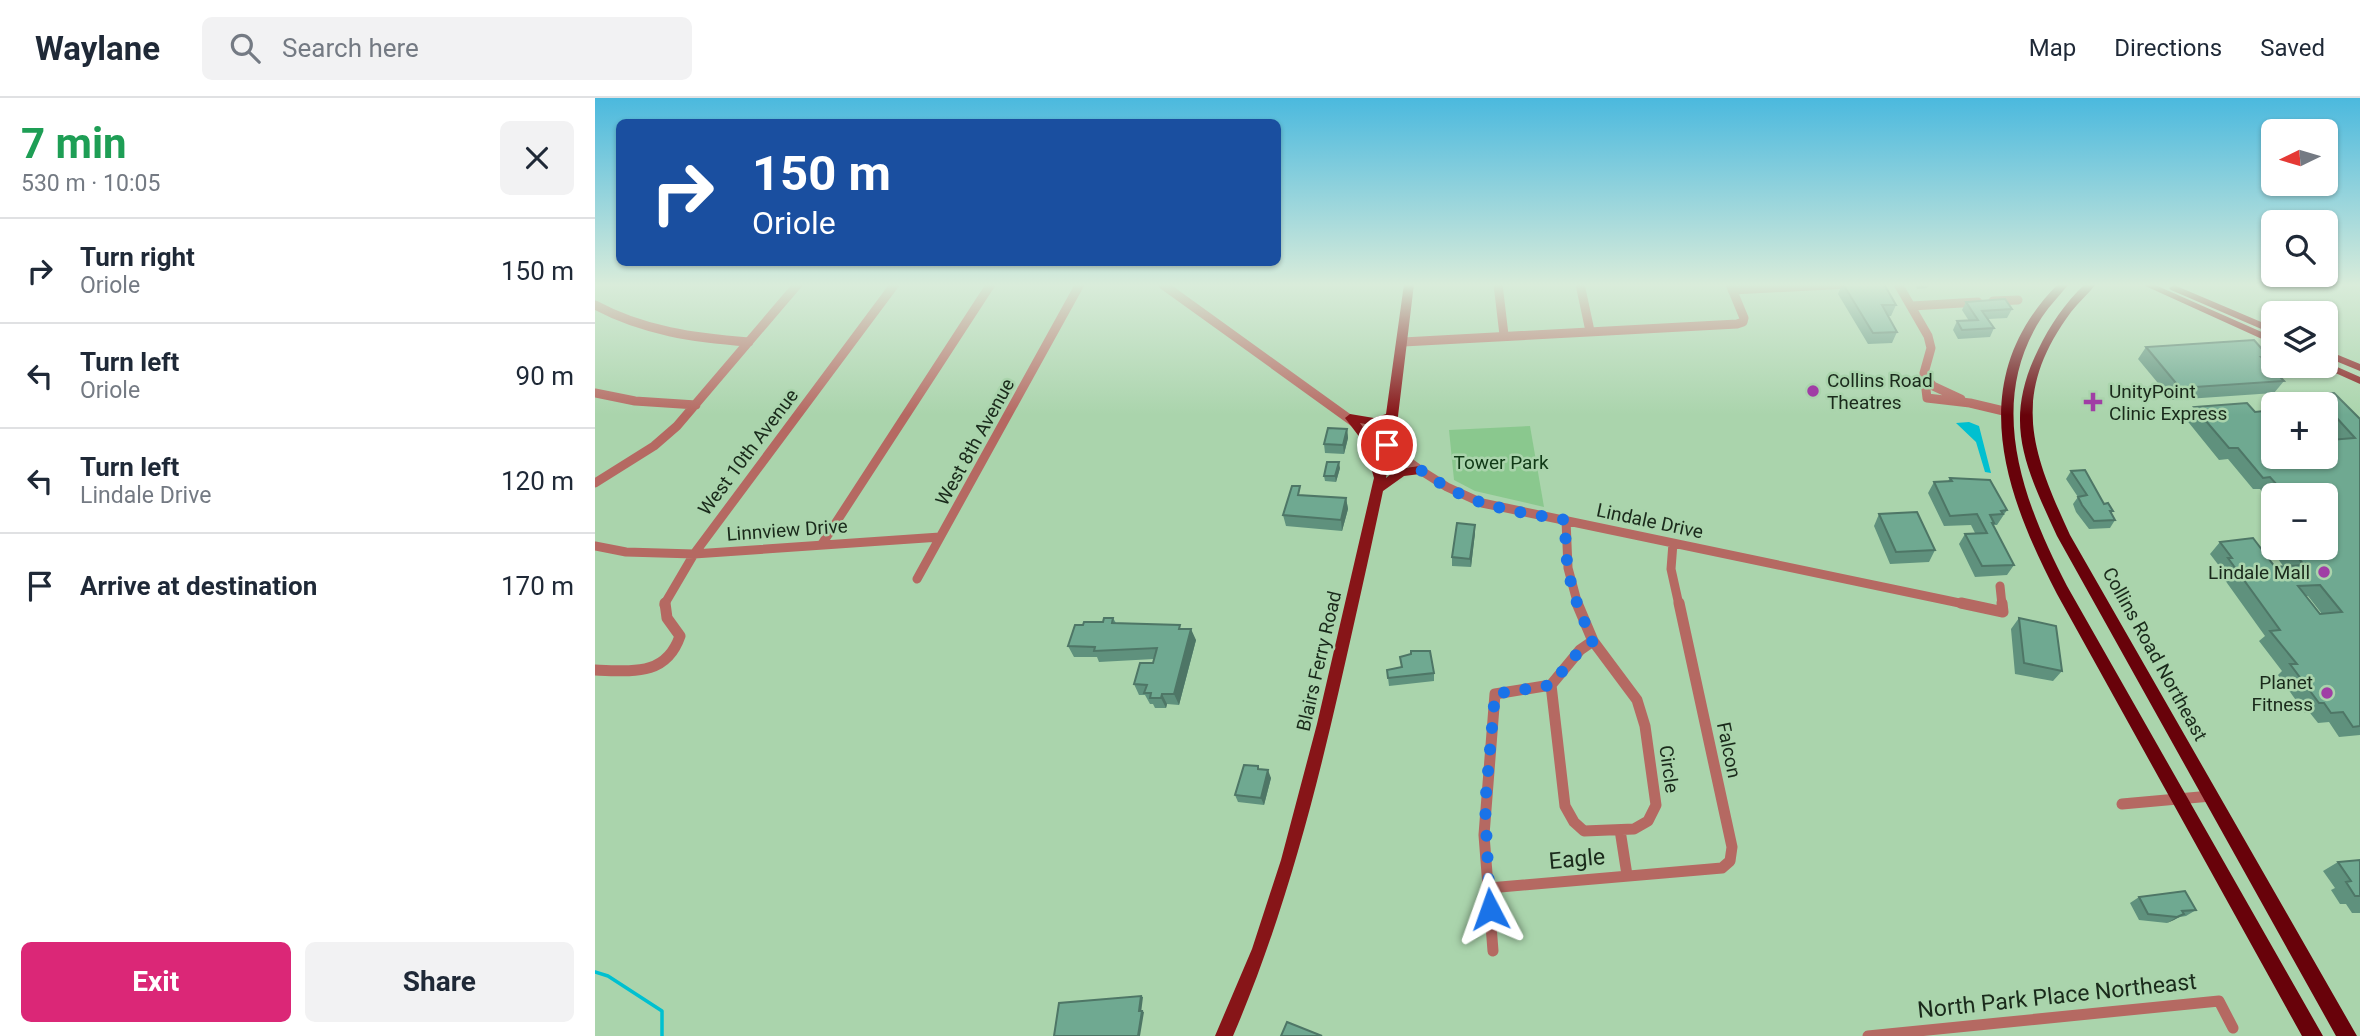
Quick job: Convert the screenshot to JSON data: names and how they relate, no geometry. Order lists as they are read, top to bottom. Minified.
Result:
{"streets":{"highway":["Collins Road Northeast"],"main road":["Blairs Ferry Road"],"street":["West 8th Avenue","West 10th Avenue","Lindale Drive","Linnview Drive","Falcon","Circle","Eagle","North Park Place Northeast"]},"crossings":[["West 8th Avenue","Linnview Drive"],["West 10th Avenue","Linnview Drive"],["Lindale Drive","Blairs Ferry Road"],["Lindale Drive","Falcon"],["Falcon","Eagle"]],"parks":["Tower Park"],"places":{"other":["Collins Road Theatres","Lindale Mall","Planet Fitness"],"health":["UnityPoint Clinic Express"]},"north":"left","page":{"header":"Waylane","search":"Search here","nav":["Map","Directions","Saved"],"heading":["7 min","530 m · 10:05"],"map_buttons":["+","−"],"turn":["150 m","Oriole"],"list":[{"name":"Turn right","note":"Oriole","value":"150 m"},{"name":"Turn left","note":"Oriole","value":"90 m"},{"name":"Turn left","note":"Lindale Drive","value":"120 m"},{"name":"Arrive at destination","value":"170 m"}],"buttons":["Exit","Share"]}}
